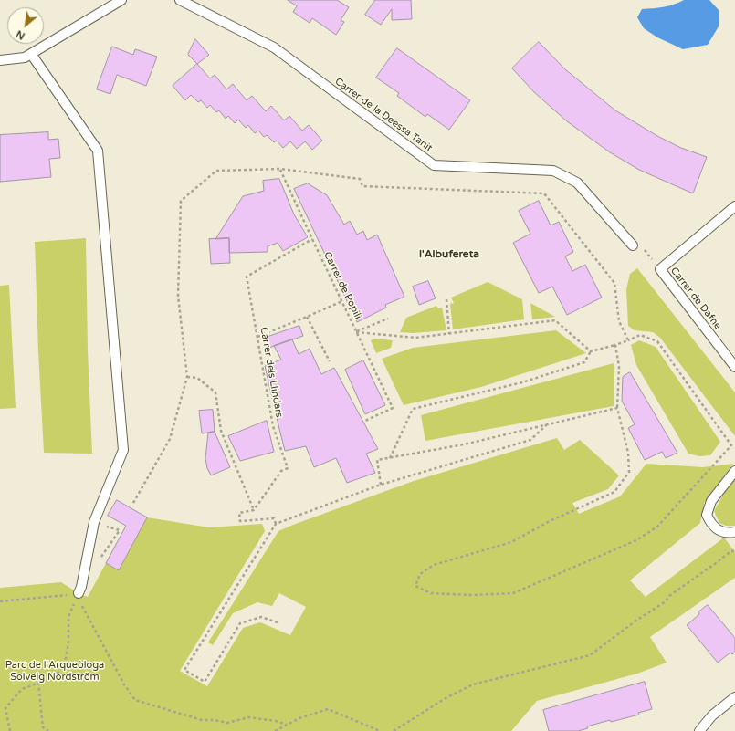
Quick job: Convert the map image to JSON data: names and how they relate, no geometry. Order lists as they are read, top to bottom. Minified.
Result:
{"streets":{"lane":["Carrer de la Deessa Tanit","Carrer de Dafne"],"path":["Carrer de Popili","Carrer dels Llindars"]},"crossings":[["Carrer de Popili","Carrer dels Llindars"]],"districts":["l'Albufereta"],"parks":["Parc de l'Arqueòloga Solveig Nordström"],"north":"bottom left"}
